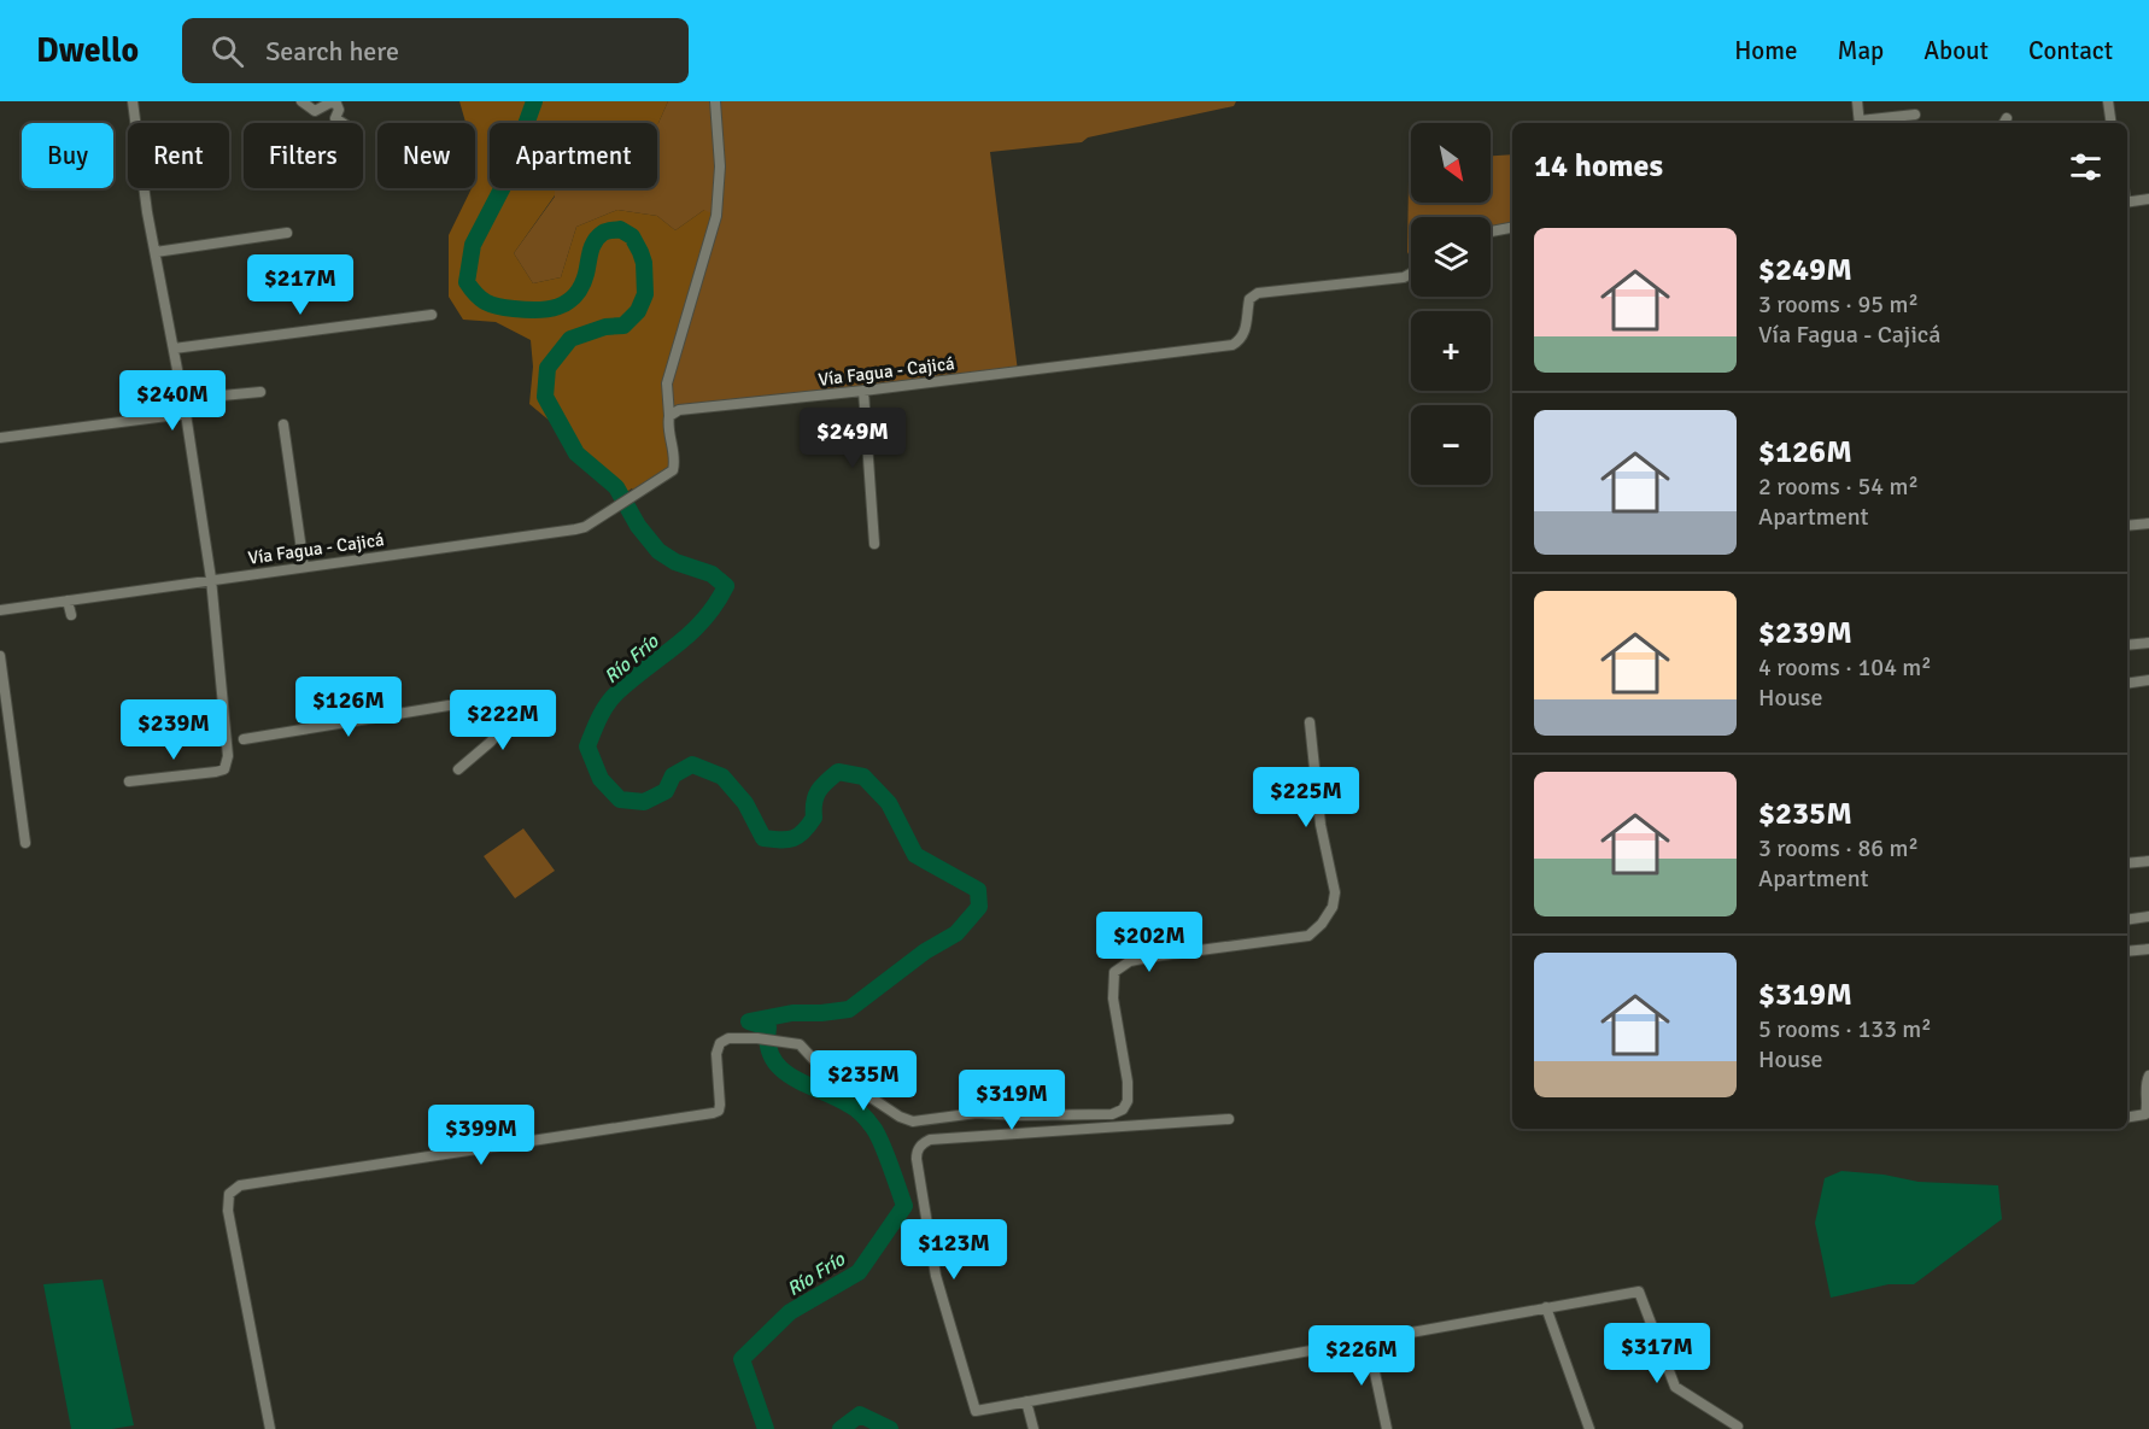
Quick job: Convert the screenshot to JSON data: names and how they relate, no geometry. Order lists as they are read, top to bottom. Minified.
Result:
{"streets":{"street":["Vía Fagua - Cajicá"]},"water":["Río Frío"],"north":"bottom right","page":{"header":"Dwello","search":"Search here","nav":["Home","Map","About","Contact"],"map_buttons":["+","−"],"chip":["Buy","Rent","Filters","New","Apartment"],"heading":"14 homes","list":[{"name":"$249M","note":"3 rooms · 95 m² · Vía Fagua - Cajicá"},{"name":"$126M","note":"2 rooms · 54 m² · Apartment"},{"name":"$239M","note":"4 rooms · 104 m² · House"},{"name":"$235M","note":"3 rooms · 86 m² · Apartment"},{"name":"$319M","note":"5 rooms · 133 m² · House"}],"price":["$217M","$240M","$249M","$126M","$222M","$239M","$225M","$202M","$235M","$319M","$399M","$123M","$317M","$226M"]}}
